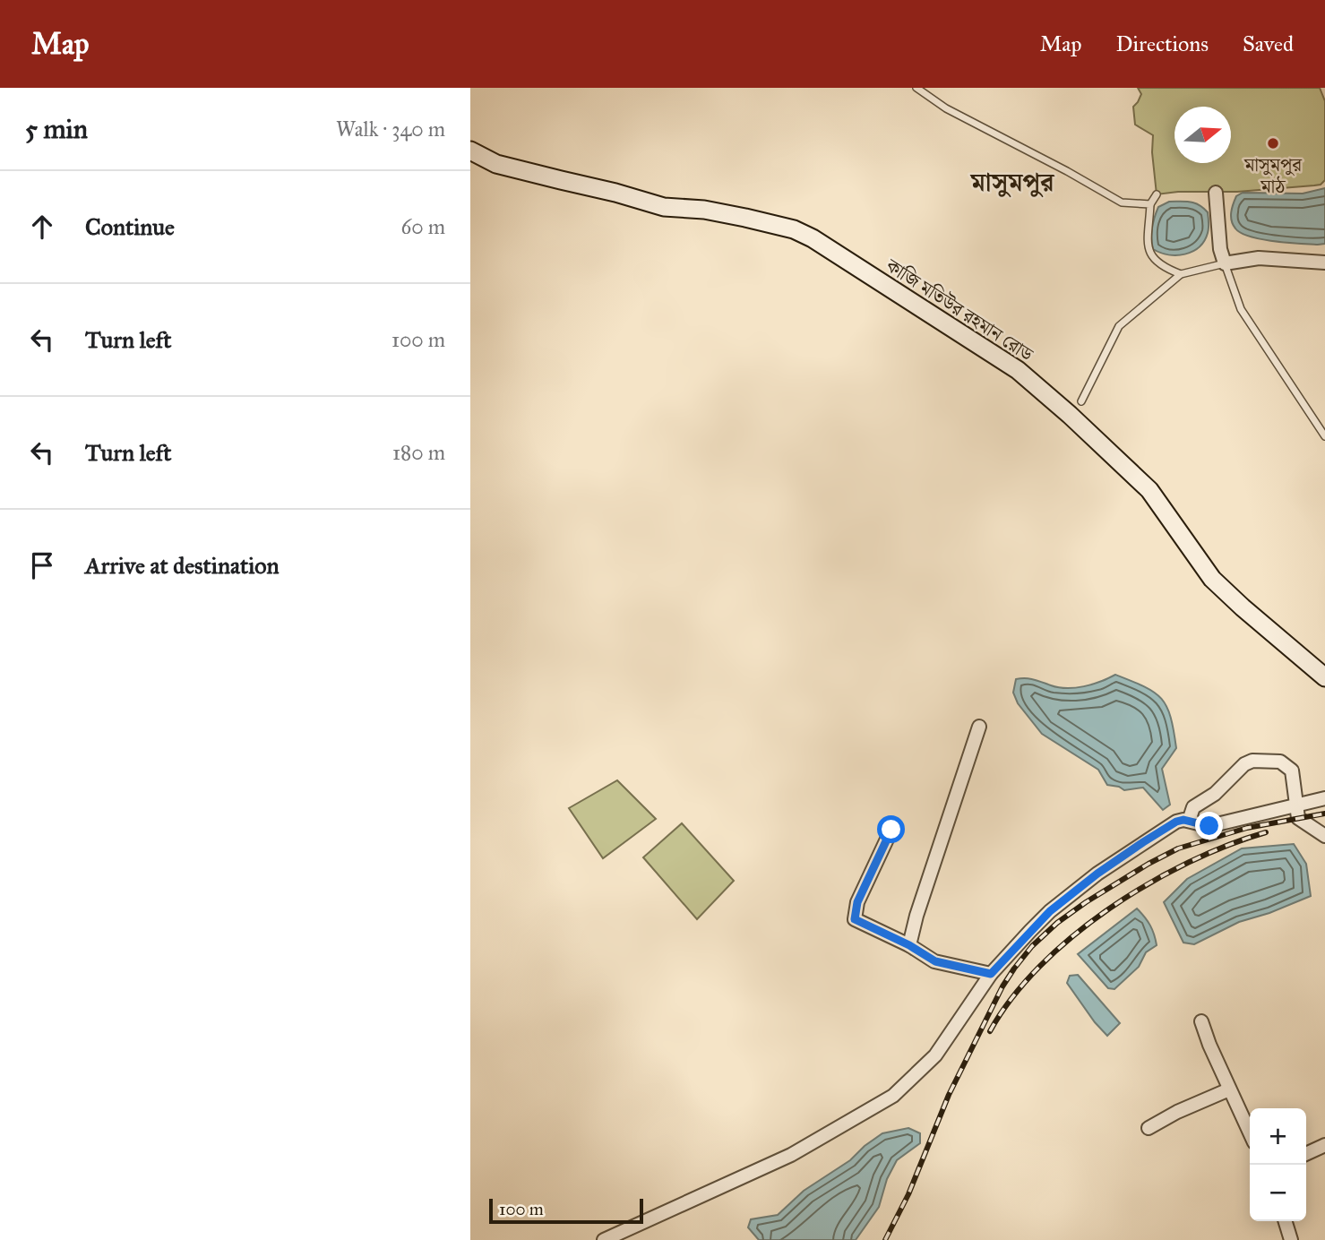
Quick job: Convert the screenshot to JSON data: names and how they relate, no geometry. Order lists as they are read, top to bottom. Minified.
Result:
{"streets":{"main road":["কাজি মতিউর রহমান রোড"]},"districts":["মাসুমপুর"],"places":["মাসুমপুর মাঠ"],"scale_bar":"100 m","north":"right","page":{"header":"Map","nav":["Map","Directions","Saved"],"heading":["5 min","Walk · 340 m"],"list":[["Continue","60 m"],["Turn left","100 m"],["Turn left","180 m"],"Arrive at destination"],"map_buttons":["+","−"],"scale":"100 m"}}
